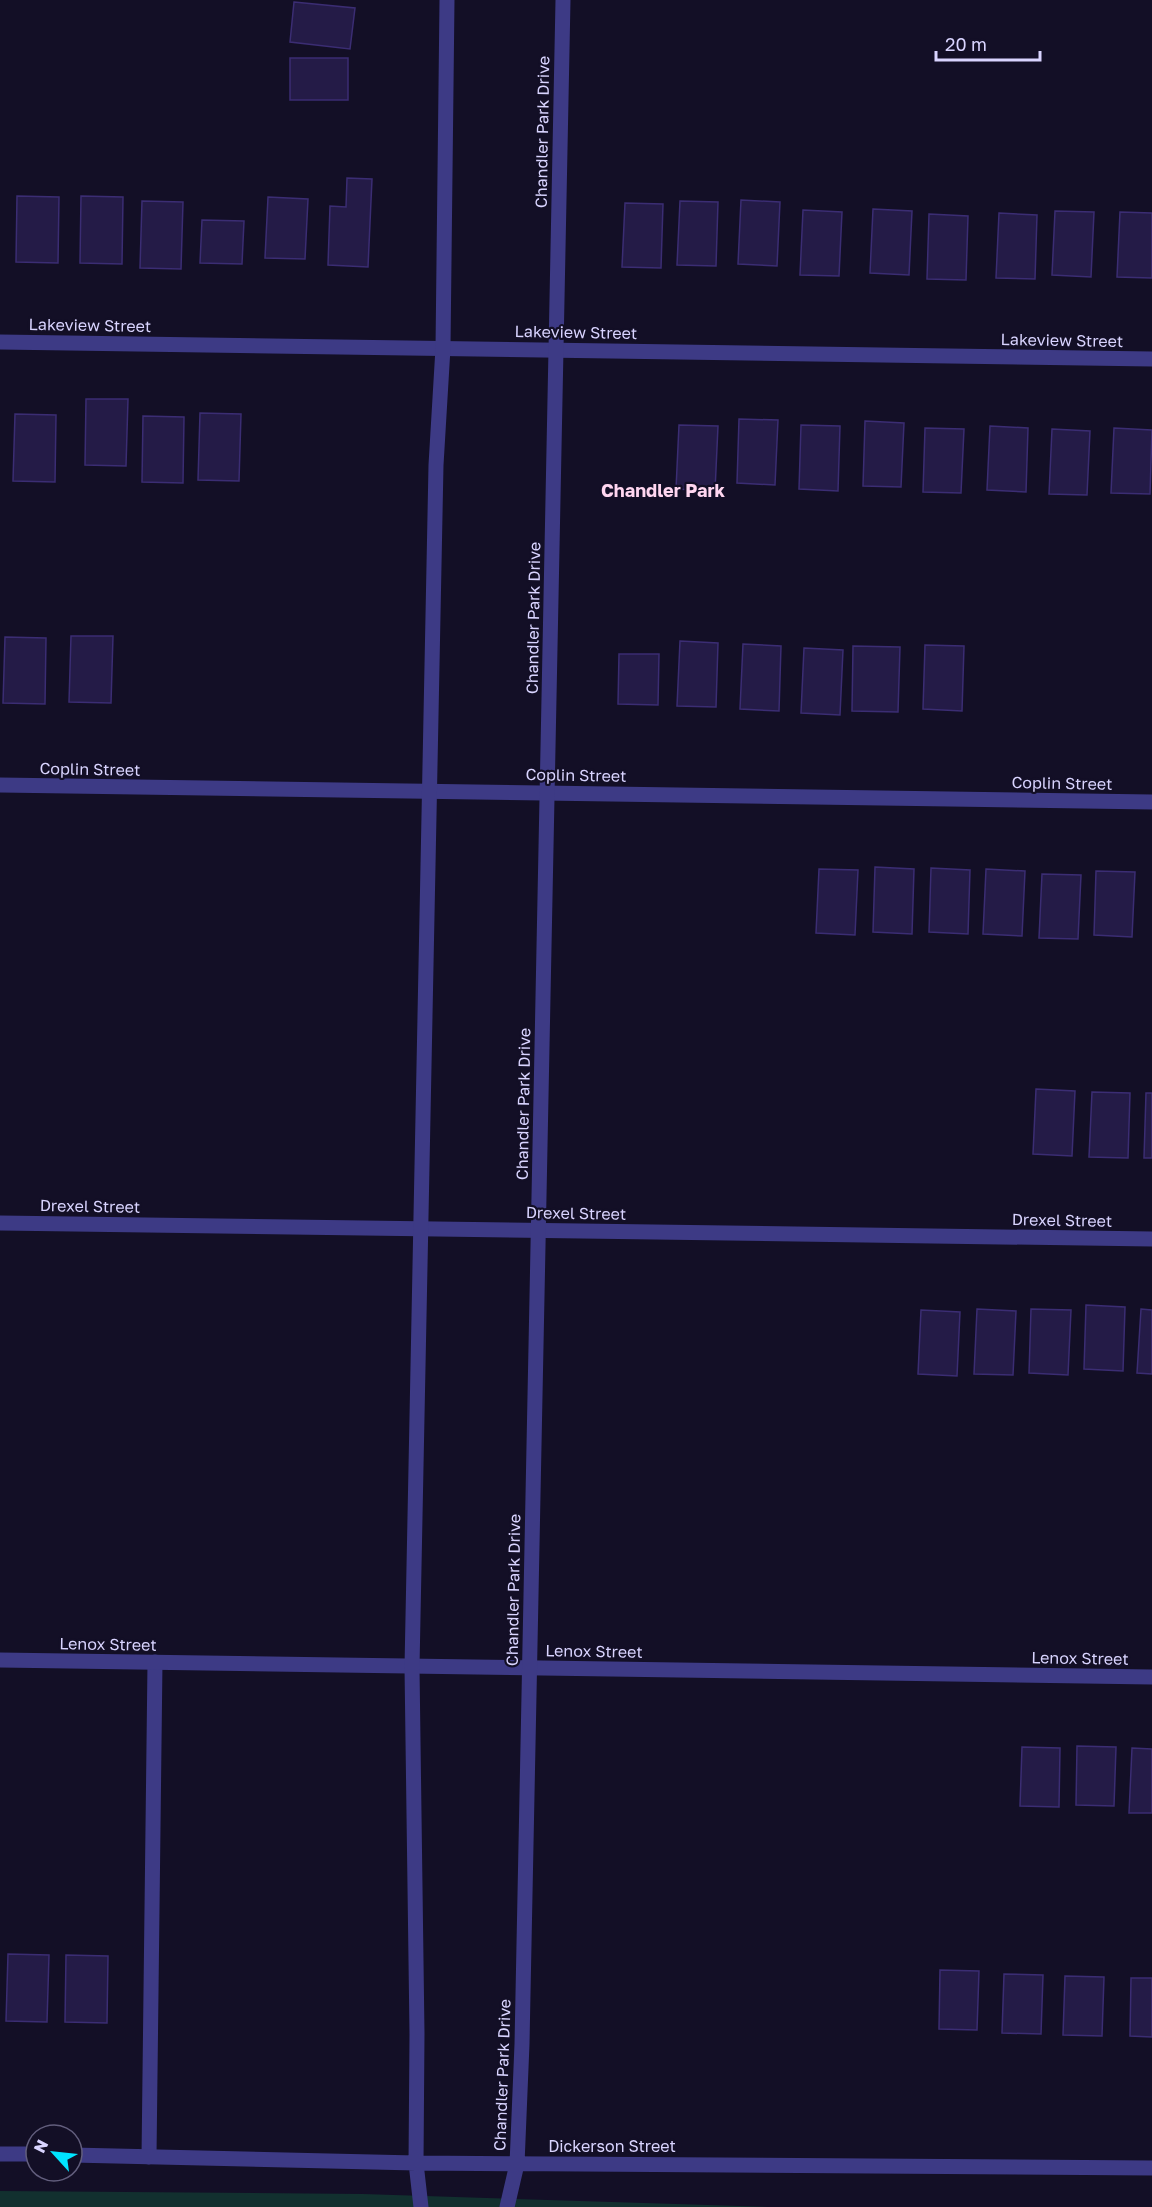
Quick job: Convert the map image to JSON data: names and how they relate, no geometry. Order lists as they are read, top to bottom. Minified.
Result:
{"streets":{"street":["Chandler Park Drive","Lakeview Street","Coplin Street","Drexel Street","Lenox Street","Dickerson Street"]},"crossings":[["Chandler Park Drive","Lakeview Street"],["Chandler Park Drive","Coplin Street"],["Chandler Park Drive","Drexel Street"],["Chandler Park Drive","Lenox Street"],["Chandler Park Drive","Dickerson Street"]],"districts":["Chandler Park"],"scale_bar":"20 m","north":"top left"}
